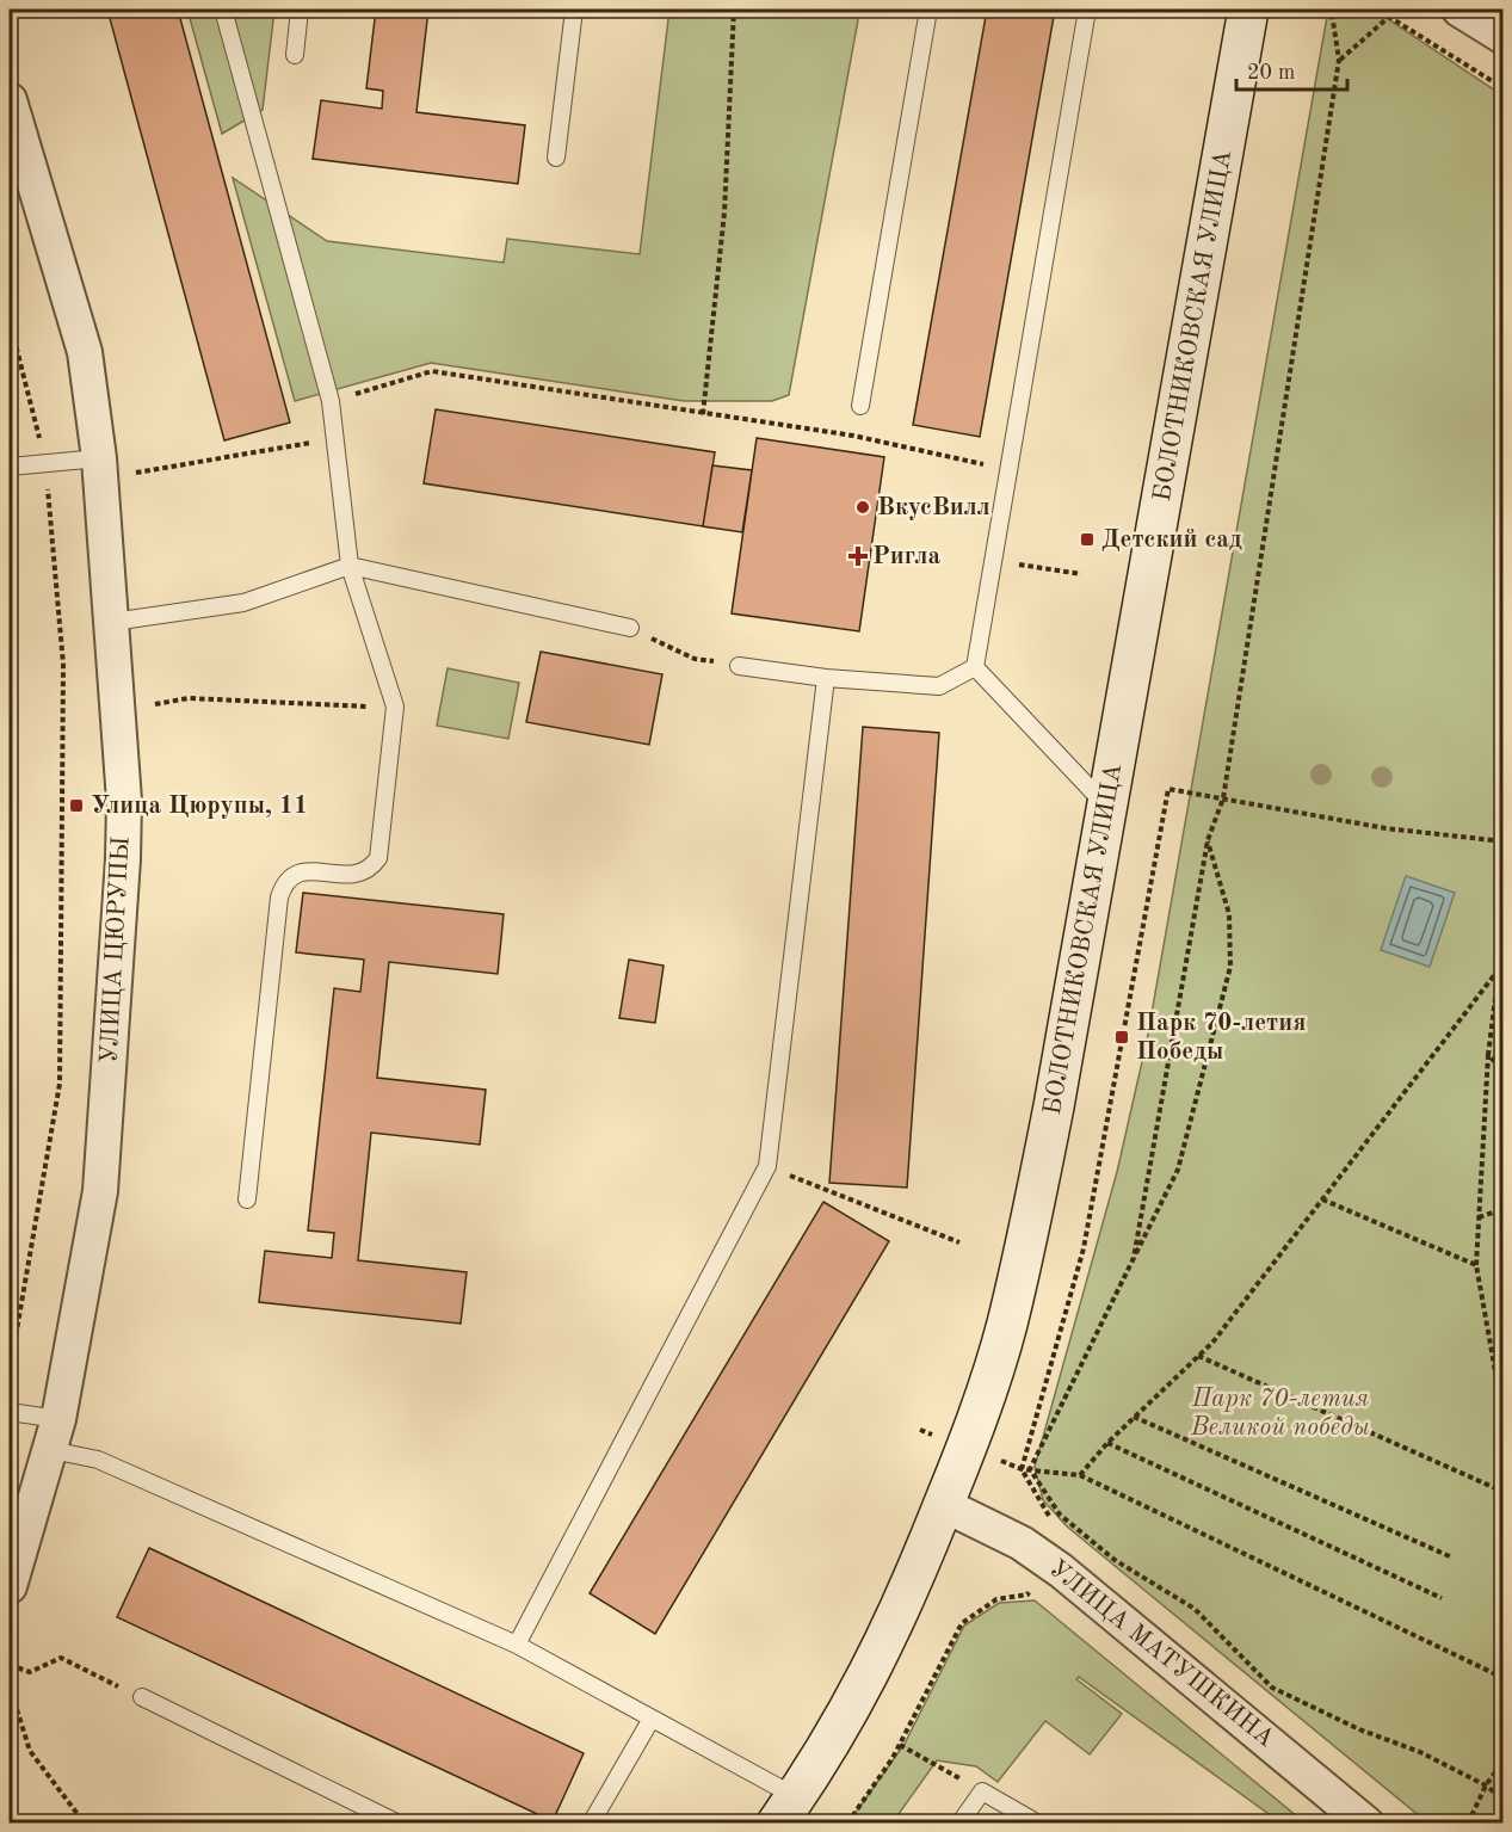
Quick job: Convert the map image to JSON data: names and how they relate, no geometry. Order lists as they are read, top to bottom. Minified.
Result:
{"streets":{"street":["БОЛОТНИКОВСКАЯ УЛИЦА","УЛИЦА ЦЮРУПЫ","УЛИЦА МАТУШКИНА"]},"crossings":[["БОЛОТНИКОВСКАЯ УЛИЦА","УЛИЦА МАТУШКИНА"]],"parks":["Парк 70-летия Великой победы"],"places":{"other":["ВкусВилл"],"transit":["Детский сад","Улица Цюрупы, 11","Парк 70-летия Победы"],"health":["Ригла"]},"scale_bar":"20 m"}
